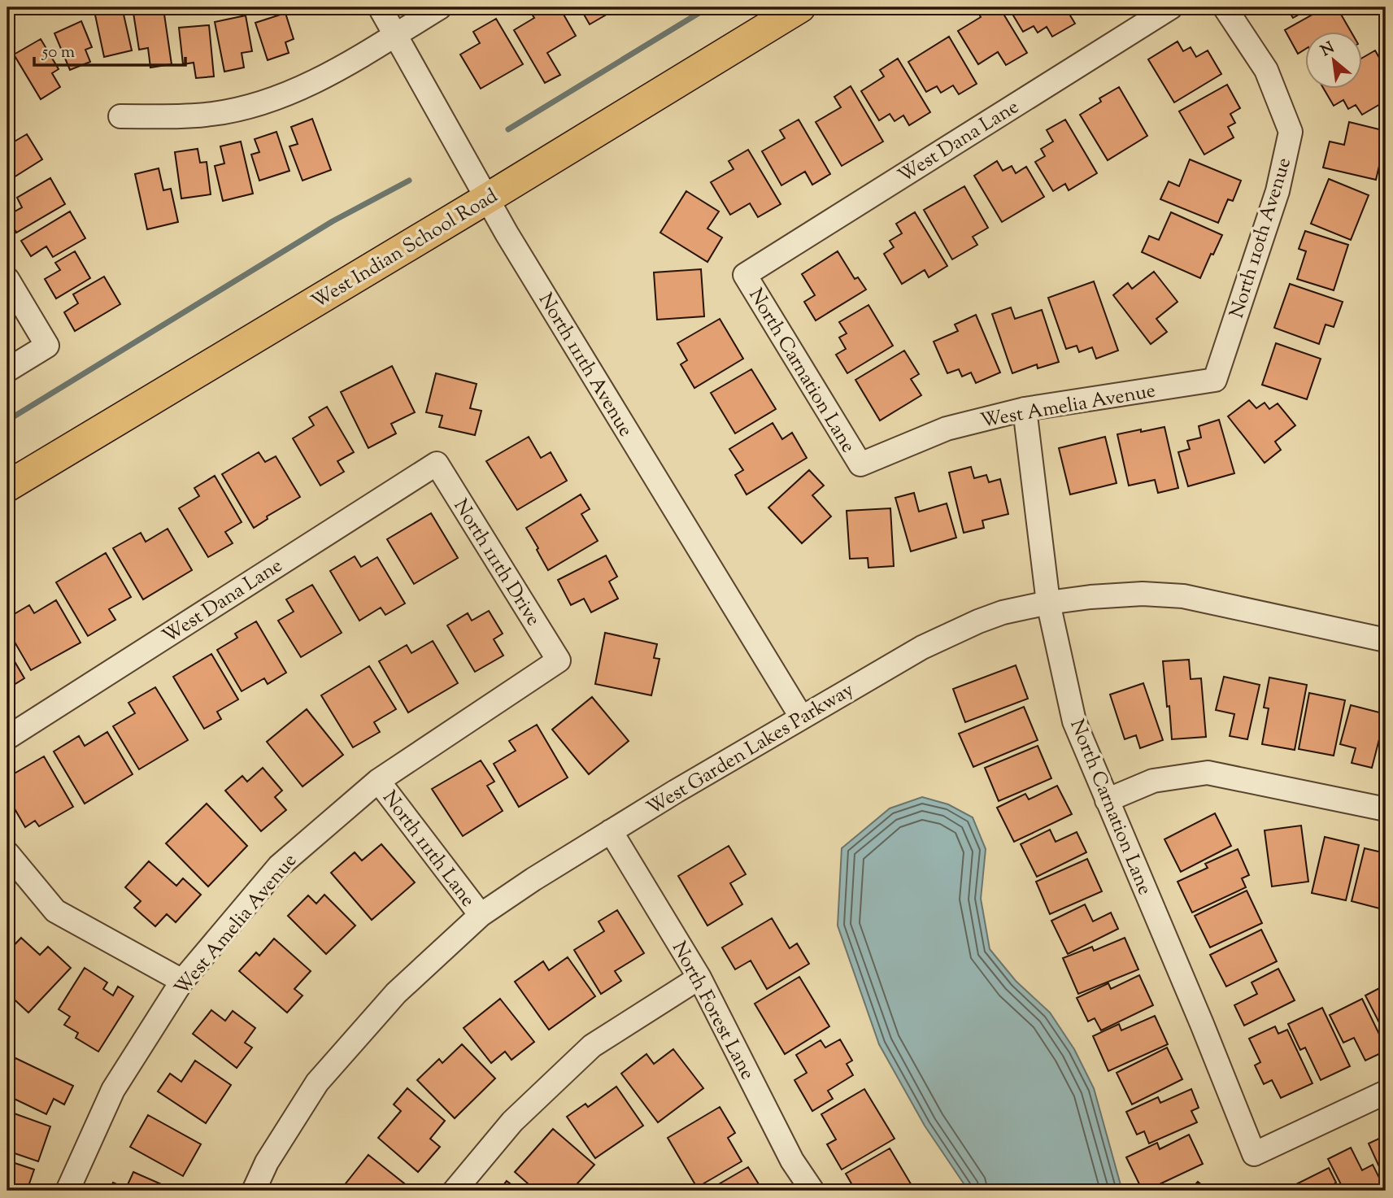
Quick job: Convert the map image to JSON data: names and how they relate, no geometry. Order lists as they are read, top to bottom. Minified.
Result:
{"streets":{"main road":["West Indian School Road"],"street":["West Dana Lane","North 110th Avenue","North 111th Avenue","North Carnation Lane","West Amelia Avenue","North 111th Drive","West Garden Lakes Parkway","North 111th Lane","North Forest Lane"]},"crossings":[["West Dana Lane","North Carnation Lane"],["West Dana Lane","North 111th Drive"],["North 110th Avenue","West Amelia Avenue"],["West Indian School Road","North 111th Avenue"],["North 111th Avenue","West Garden Lakes Parkway"],["North Carnation Lane","West Amelia Avenue"],["North Carnation Lane","West Garden Lakes Parkway"],["West Amelia Avenue","North 111th Drive"],["West Amelia Avenue","North 111th Lane"],["West Garden Lakes Parkway","North 111th Lane"],["West Garden Lakes Parkway","North Forest Lane"]],"scale_bar":"50 m","north":"top left"}
